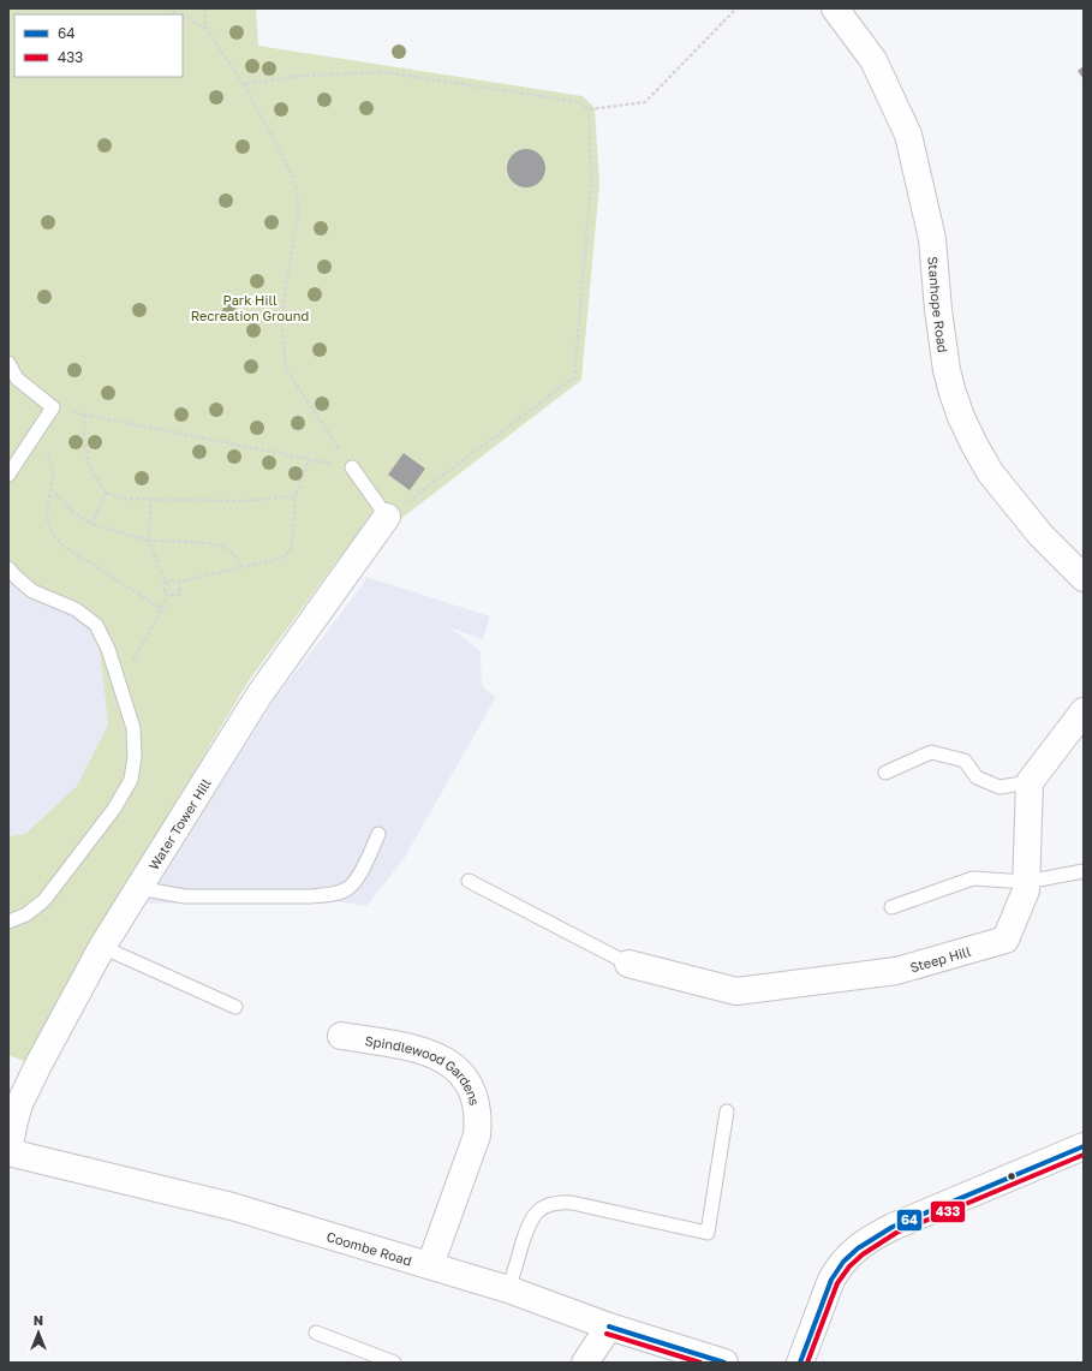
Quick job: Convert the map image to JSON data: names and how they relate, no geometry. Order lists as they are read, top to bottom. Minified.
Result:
{"streets":{"street":["Stanhope Road","Water Tower Hill","Steep Hill","Spindlewood Gardens","Coombe Road"]},"crossings":[["Water Tower Hill","Coombe Road"],["Spindlewood Gardens","Coombe Road"]],"parks":["Park Hill Recreation Ground"],"lines":["transit line 64","transit line 433"],"legend":["64","433"],"north":"top"}
